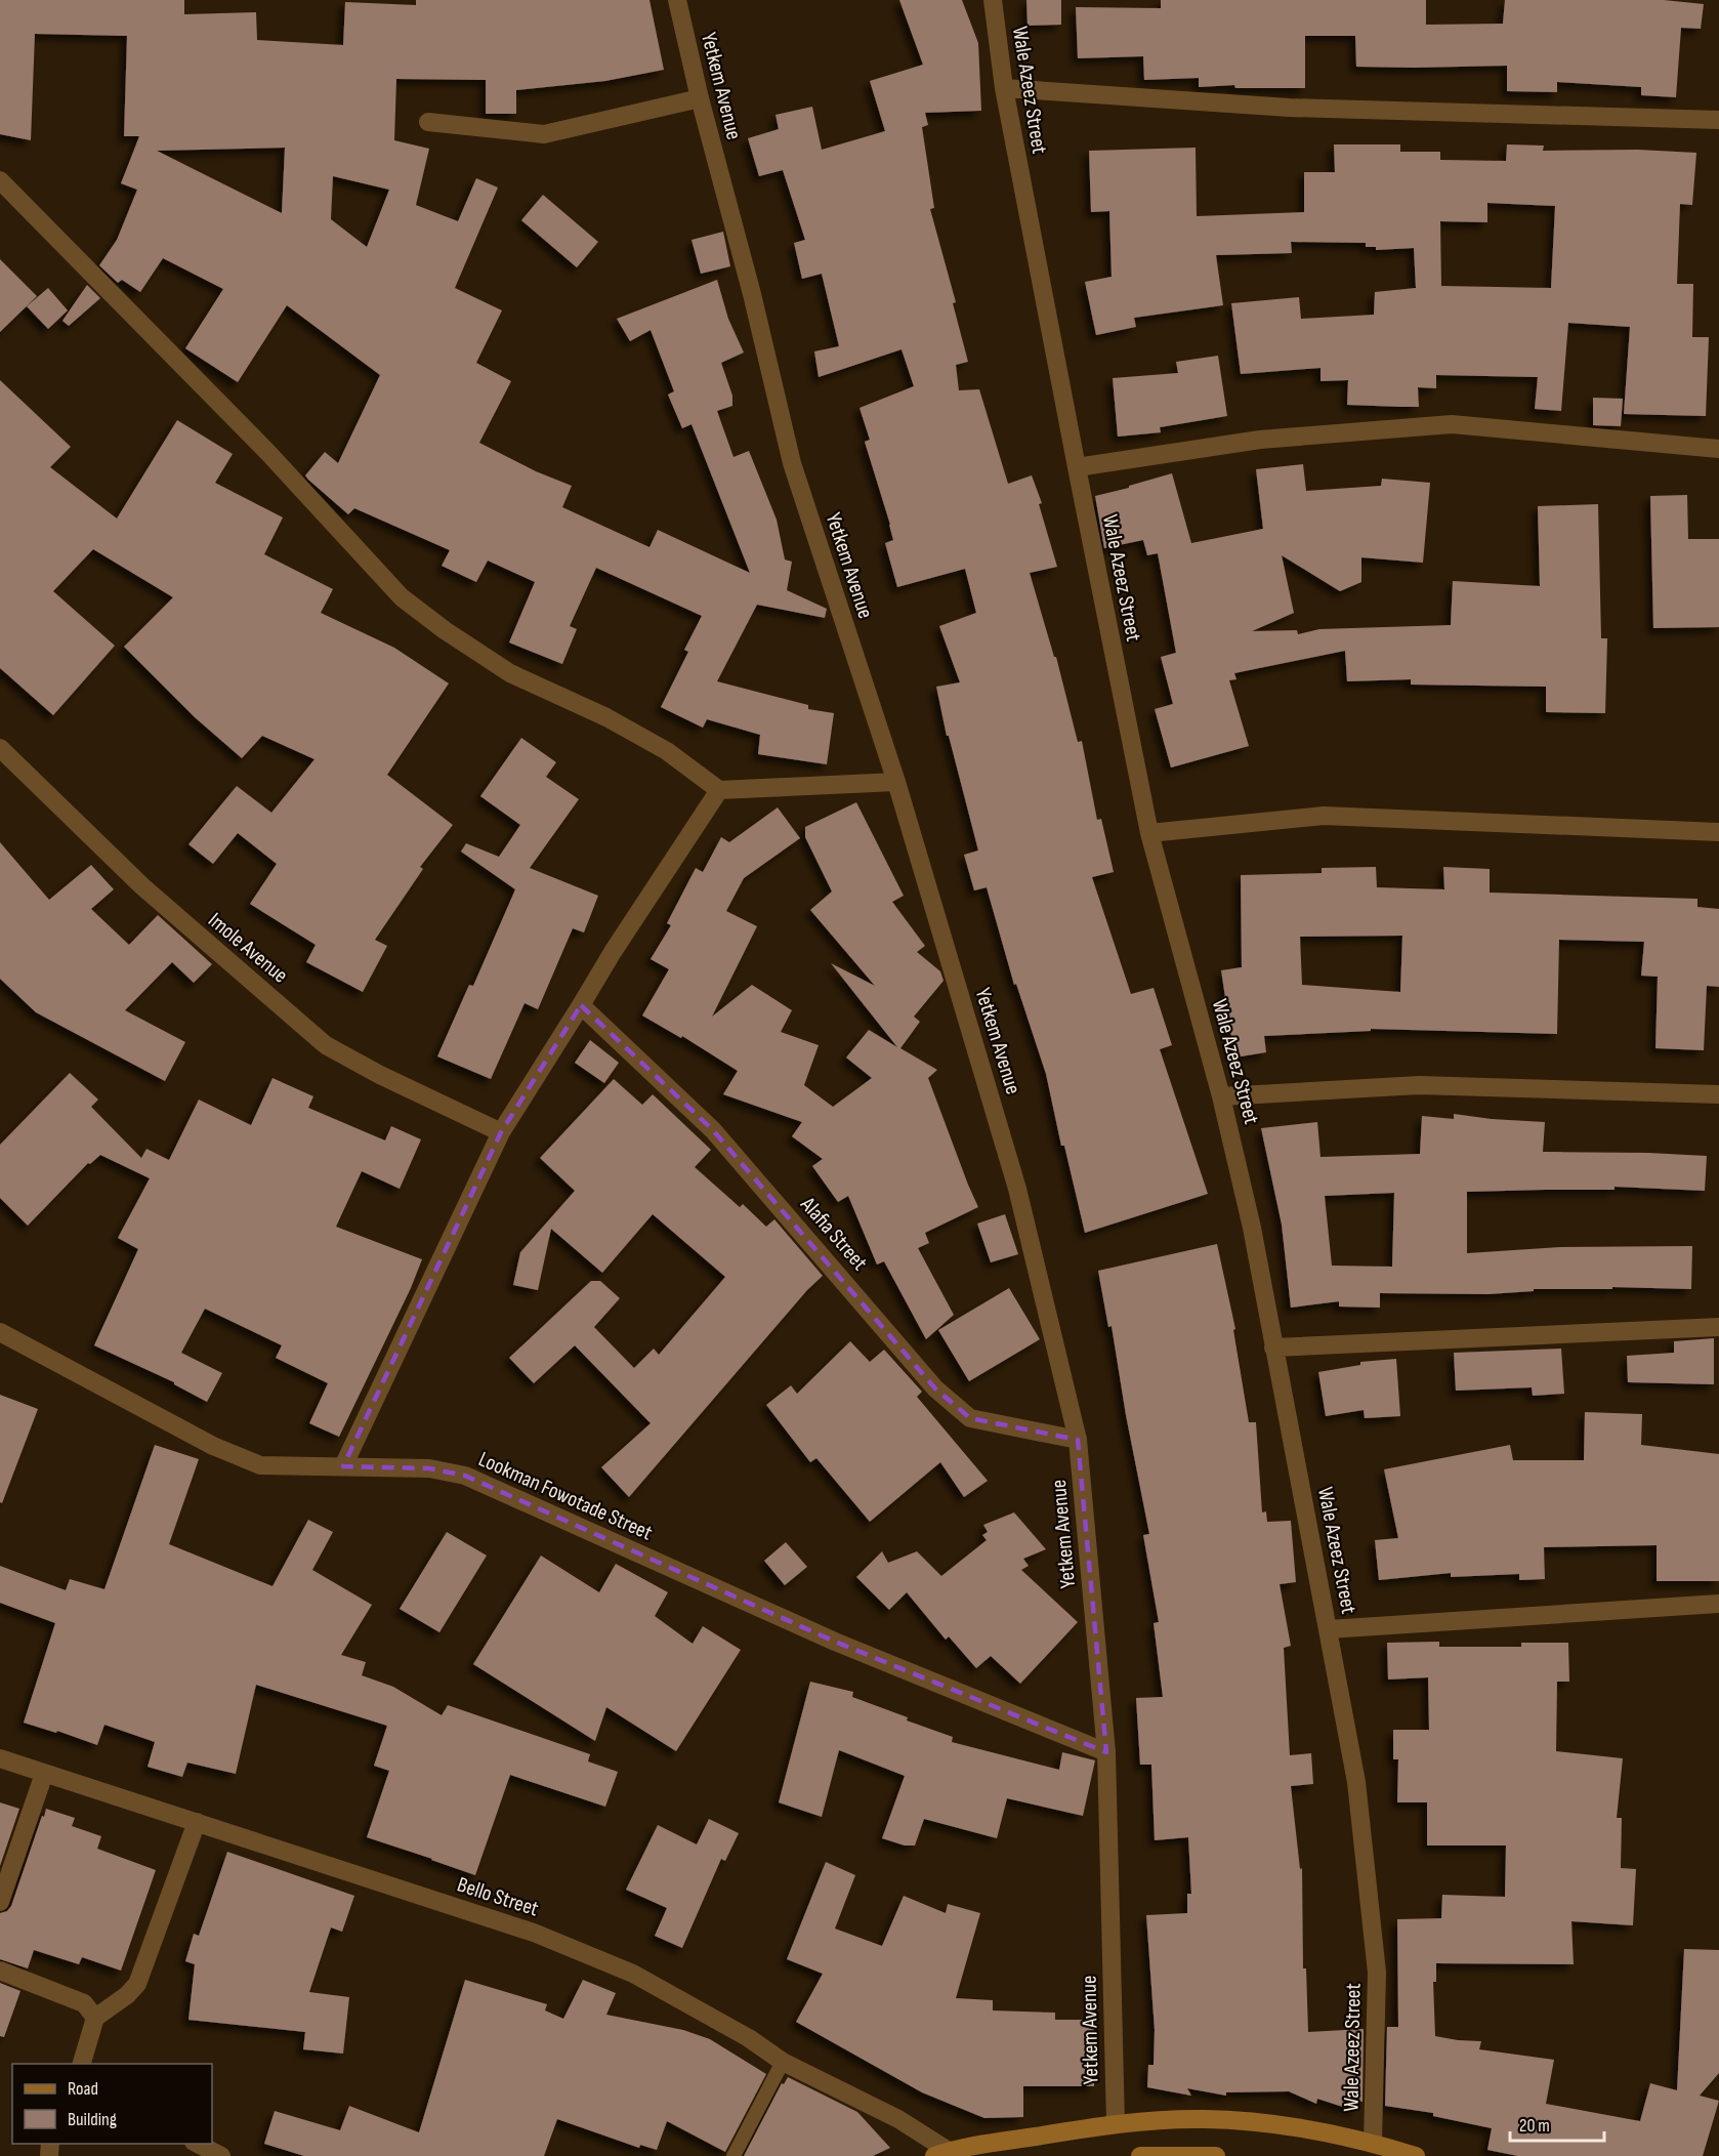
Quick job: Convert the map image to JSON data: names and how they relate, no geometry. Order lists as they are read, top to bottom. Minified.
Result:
{"streets":{"street":["Yetkem Avenue","Wale Azeez Street","Imole Avenue","Alafia Street","Lookman Fowotade Street","Bello Street"]},"crossings":[["Yetkem Avenue","Alafia Street"],["Yetkem Avenue","Lookman Fowotade Street"]],"legend":["Road","Building"],"scale_bar":"20 m"}
